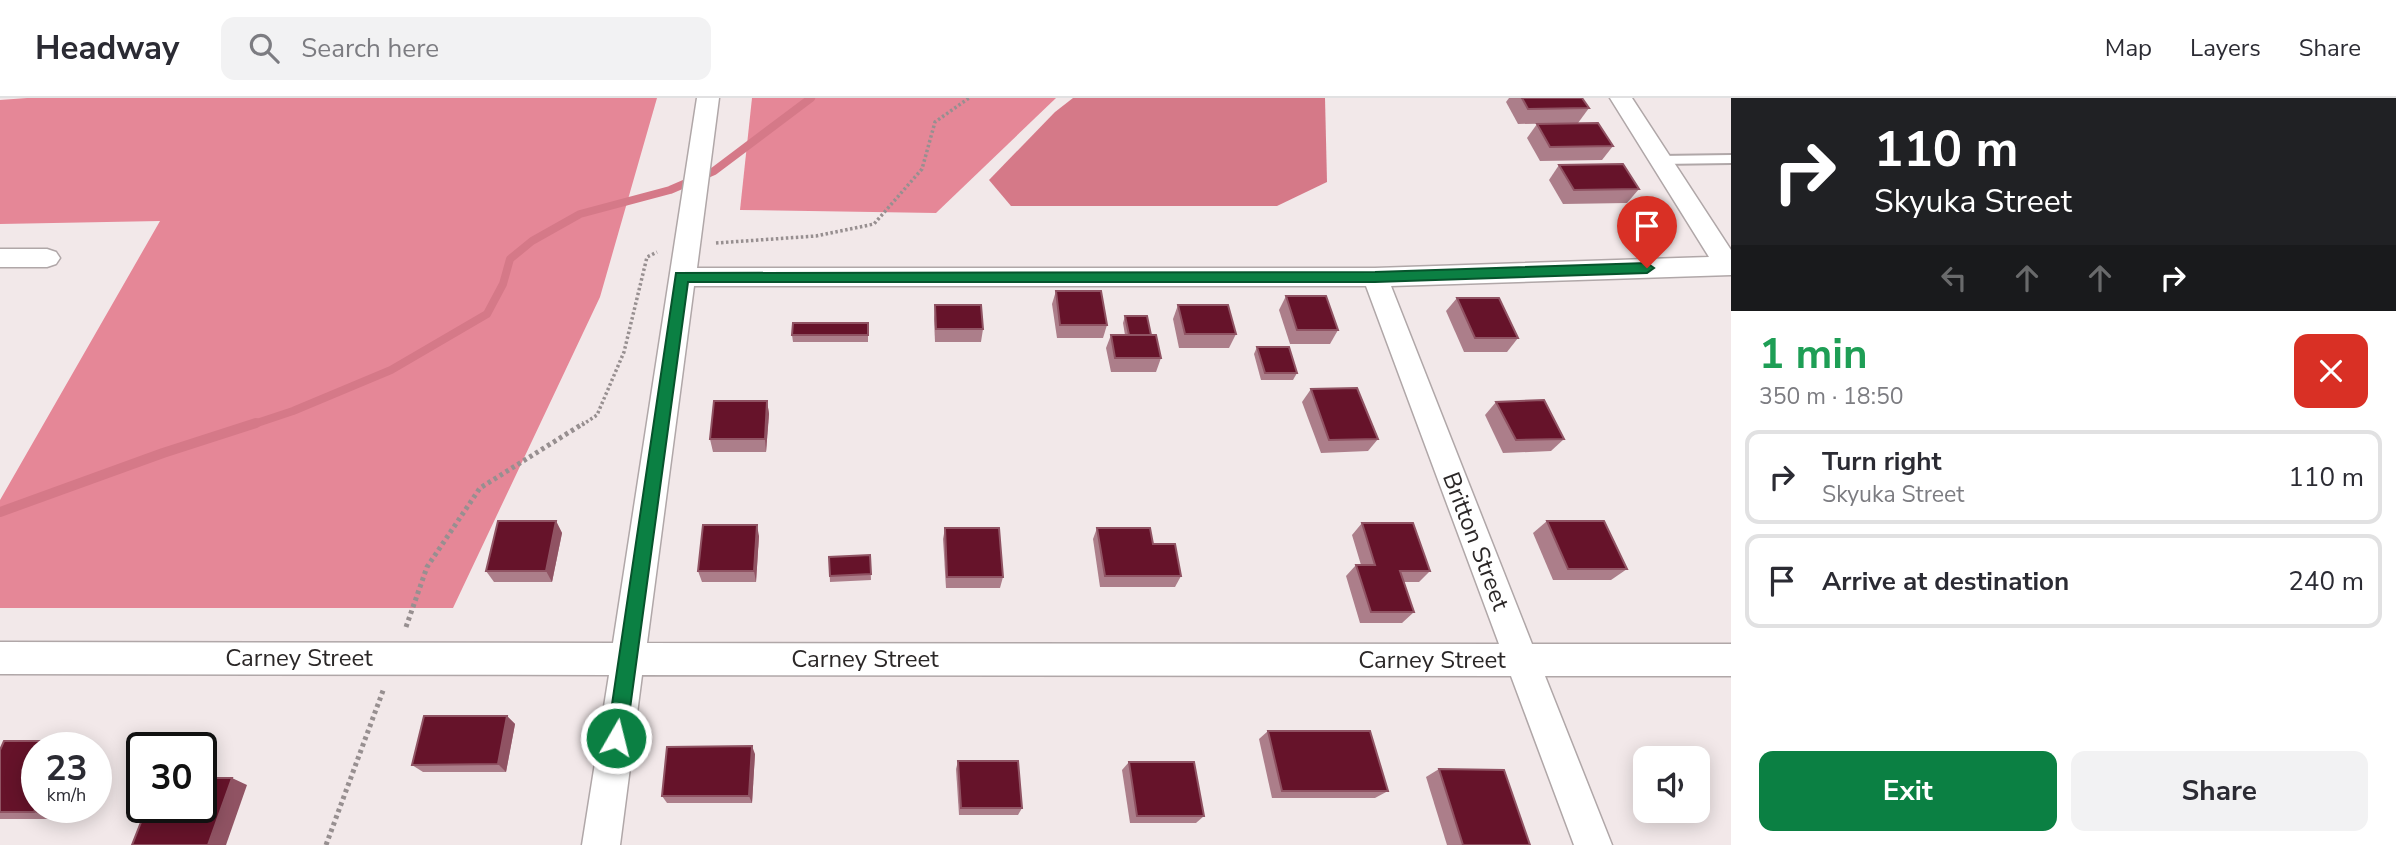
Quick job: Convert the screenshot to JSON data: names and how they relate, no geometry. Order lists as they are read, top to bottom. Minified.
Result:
{"streets":{"street":["Britton Street","Carney Street"]},"crossings":[["Britton Street","Carney Street"]],"page":{"header":"Headway","search":"Search here","nav":["Map","Layers","Share"],"turn":["110 m","Skyuka Street"],"heading":["1 min","350 m · 18:50"],"list":[{"name":"Turn right","note":"Skyuka Street","value":"110 m"},{"name":"Arrive at destination","value":"240 m"}],"speed":"23 km/h","limit":"30","buttons":["Exit","Share"]}}
